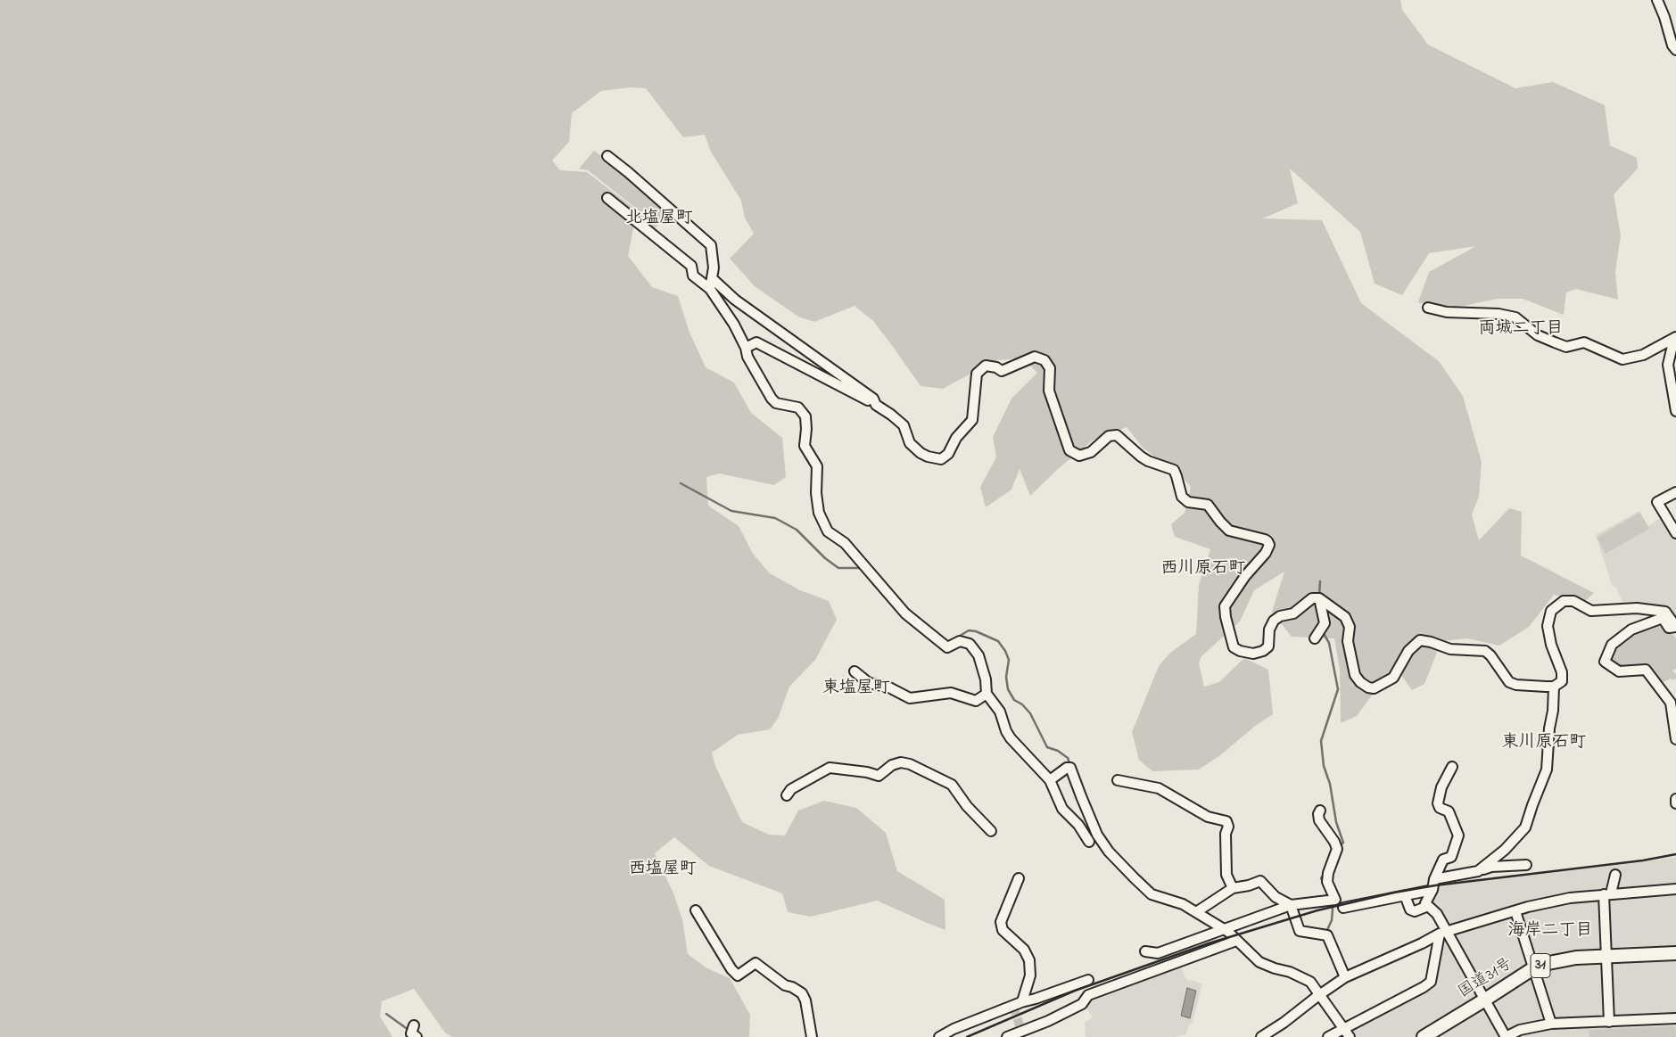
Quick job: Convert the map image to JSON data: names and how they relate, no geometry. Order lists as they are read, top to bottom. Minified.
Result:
{"streets":{"highway":["31","国道31号"]},"districts":["北塩屋町","両城二丁目","西川原石町","東塩屋町","東川原石町","西塩屋町","海岸二丁目"]}
